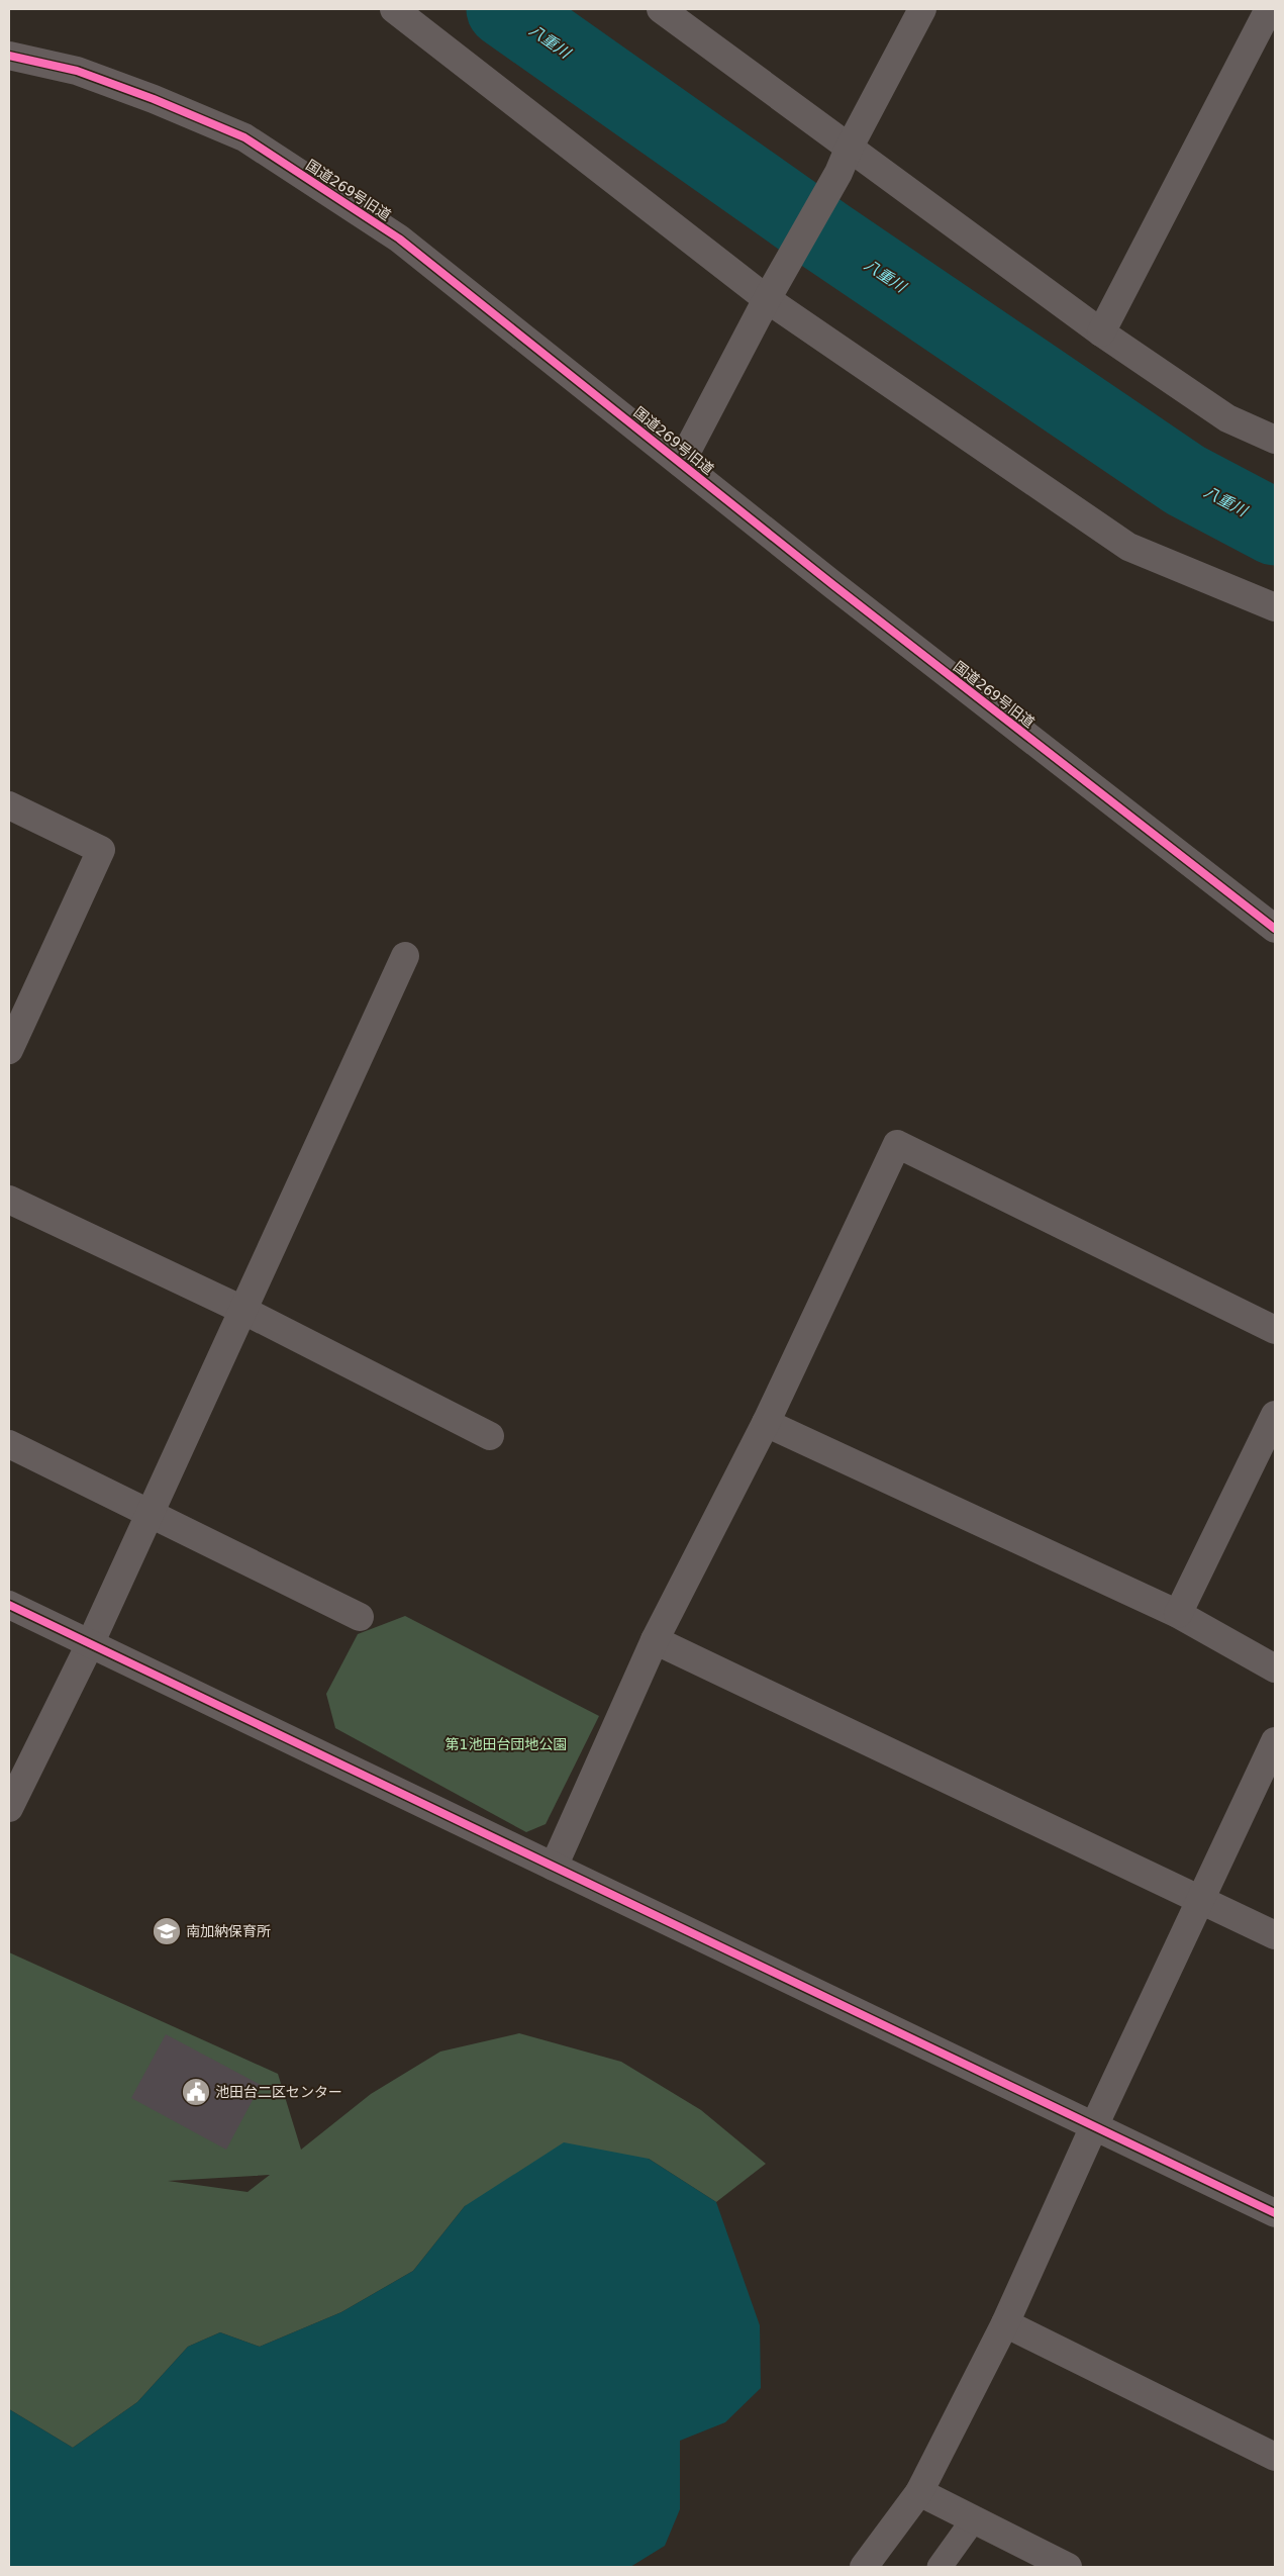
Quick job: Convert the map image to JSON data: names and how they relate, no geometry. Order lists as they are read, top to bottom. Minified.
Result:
{"streets":{"street":["国道269号旧道"]},"water":["八重川"],"parks":["第1池田台団地公園"],"places":{"school or university":["南加納保育所"],"public building":["池田台二区センター"]}}
